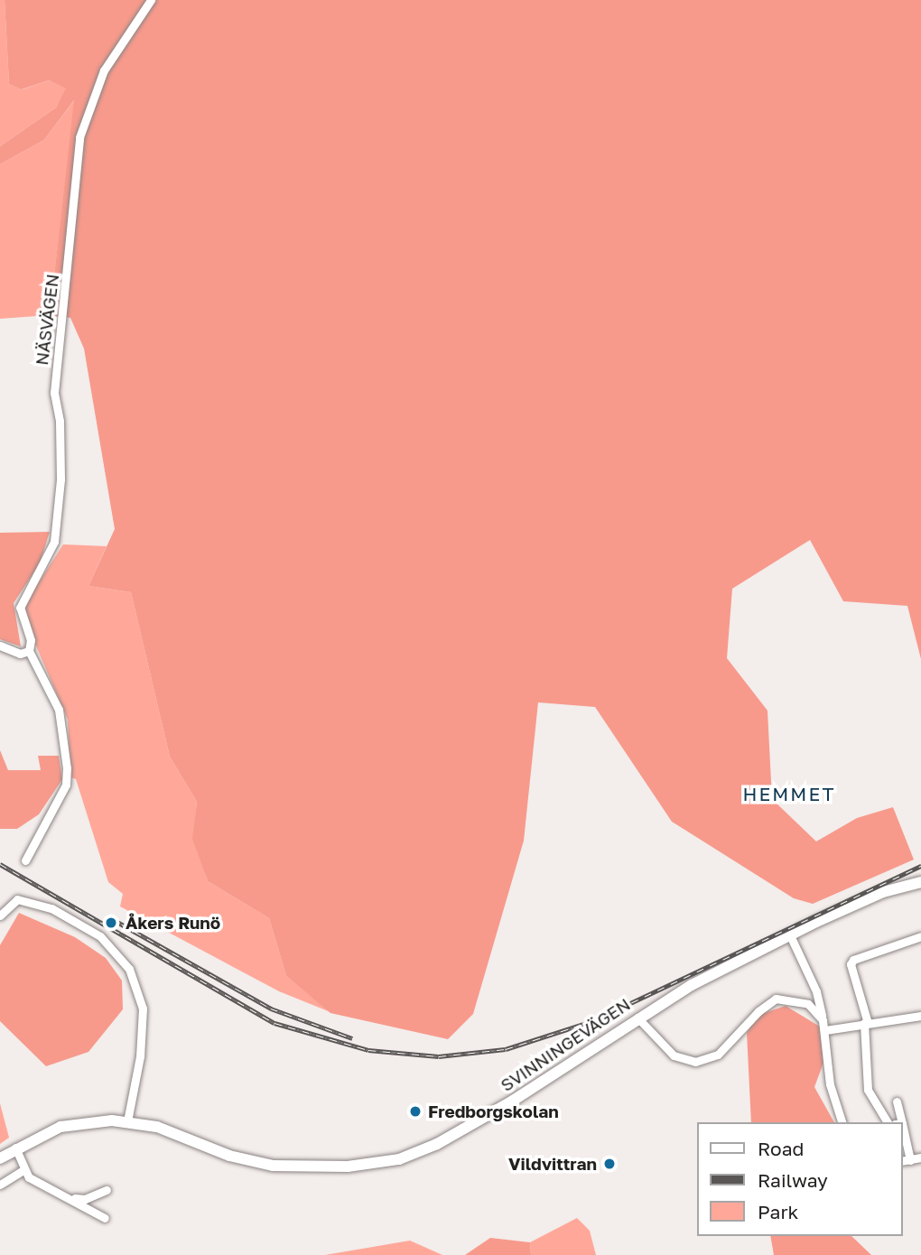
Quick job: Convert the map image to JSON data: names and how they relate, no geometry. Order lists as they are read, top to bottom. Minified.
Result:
{"streets":{"main road":["SVINNINGEVÄGEN"],"street":["NÄSVÄGEN"]},"districts":["HEMMET"],"places":["Åkers Runö","Fredborgskolan","Vildvittran"],"legend":["Road","Railway","Park"]}
